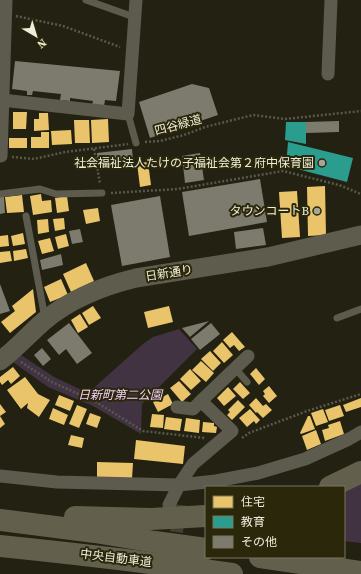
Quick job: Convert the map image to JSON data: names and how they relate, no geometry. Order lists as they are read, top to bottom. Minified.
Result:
{"streets":{"highway":["中央自動車道"],"street":["日新通り"],"path":["四谷緑道"]},"parks":["日新町第二公園"],"places":["社会福祉法人たけの子福祉会第２府中保育園","タウンコートB"],"legend":["住宅","教育","その他"],"north":"bottom right"}
